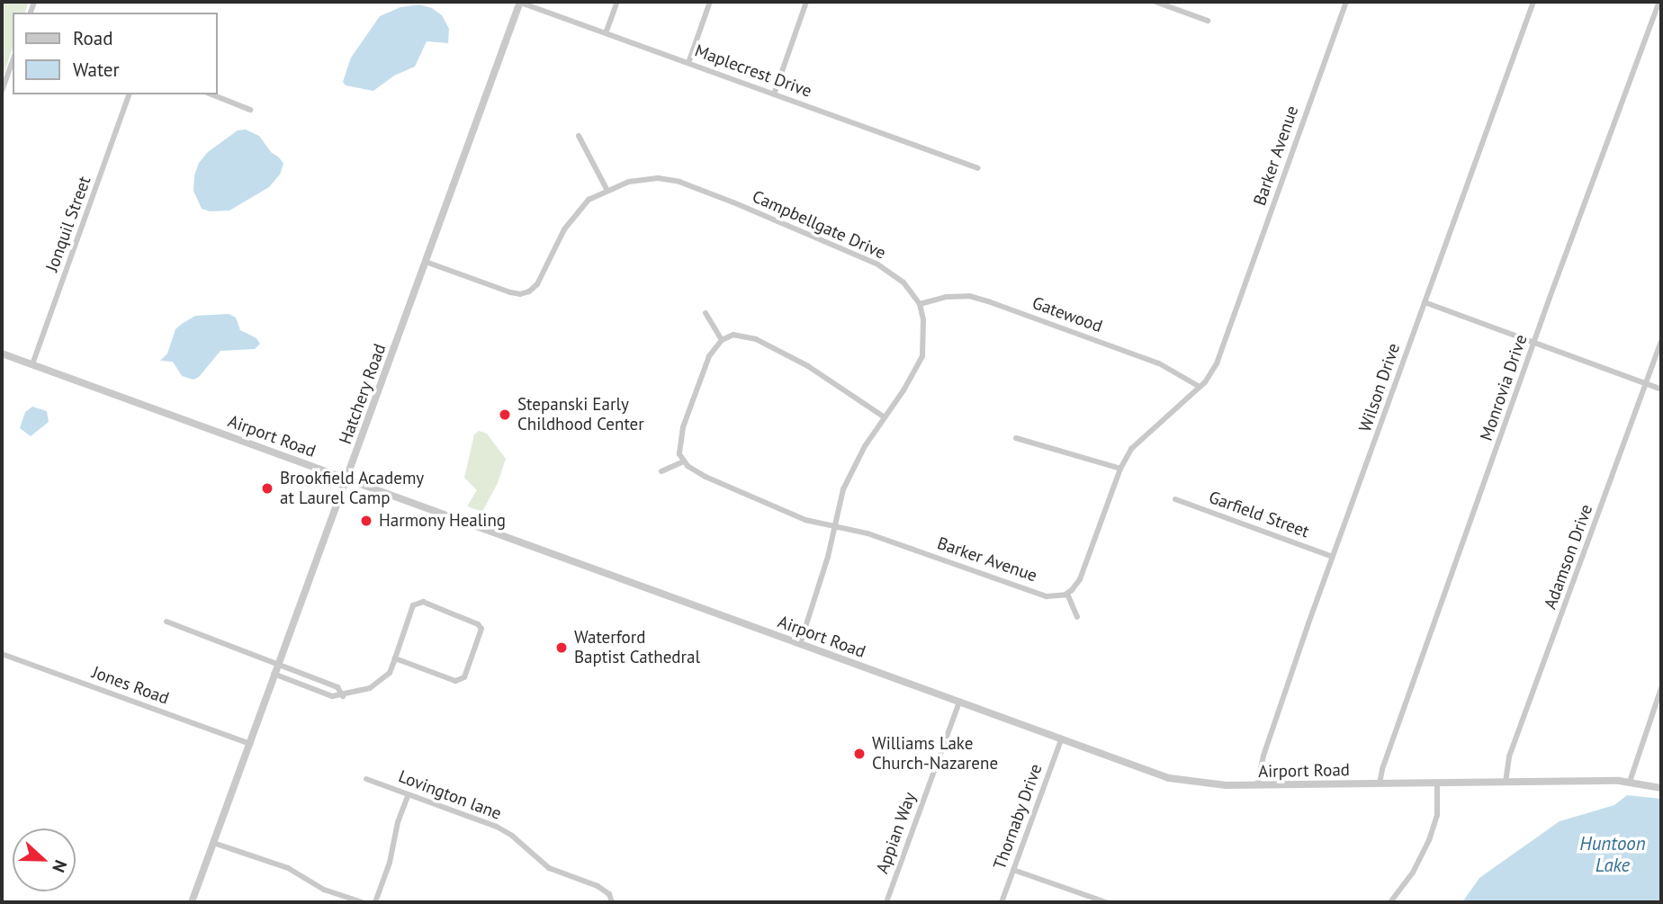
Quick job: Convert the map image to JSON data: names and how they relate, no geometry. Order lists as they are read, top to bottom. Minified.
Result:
{"streets":{"street":["Maplecrest Drive","Barker Avenue","Jonquil Street","Campbellgate Drive","Gatewood","Wilson Drive","Monrovia Drive","Hatchery Road","Airport Road","Garfield Street","Adamson Drive","Jones Road","Lovington lane","Thornaby Drive","Appian Way"]},"crossings":[["Maplecrest Drive","Hatchery Road"],["Barker Avenue","Gatewood"],["Jonquil Street","Airport Road"],["Campbellgate Drive","Gatewood"],["Campbellgate Drive","Hatchery Road"],["Wilson Drive","Airport Road"],["Wilson Drive","Garfield Street"],["Monrovia Drive","Airport Road"],["Hatchery Road","Airport Road"],["Hatchery Road","Jones Road"],["Airport Road","Adamson Drive"],["Airport Road","Thornaby Drive"],["Airport Road","Appian Way"]],"water":["Huntoon Lake"],"places":["Stepanski Early Childhood Center","Brookfield Academy at Laurel Camp","Harmony Healing","Waterford Baptist Cathedral","Williams Lake Church-Nazarene"],"legend":["Road","Water"],"north":"right"}
